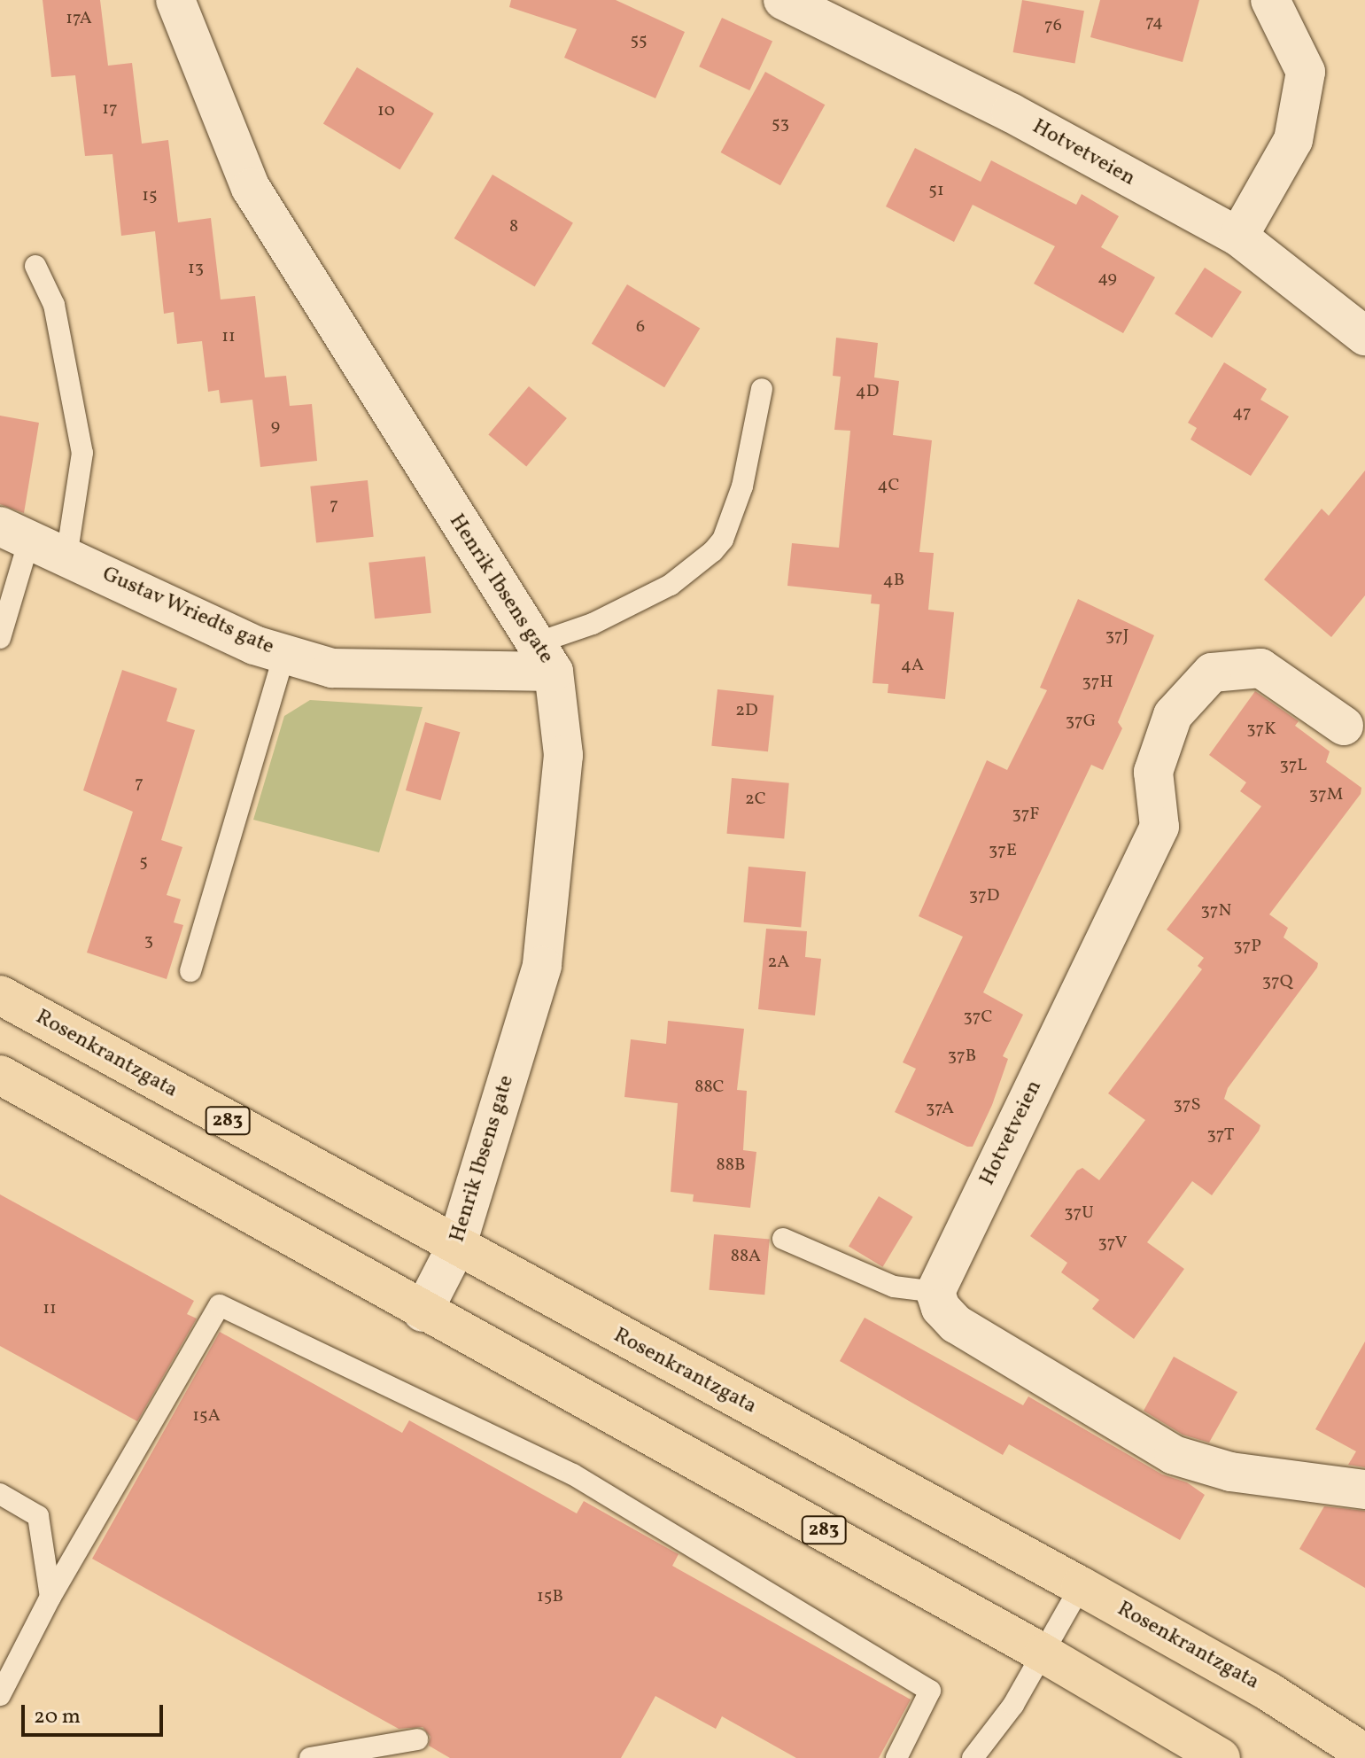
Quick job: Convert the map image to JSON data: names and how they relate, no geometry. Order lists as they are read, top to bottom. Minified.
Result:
{"streets":{"main road":["Rosenkrantzgata","283"],"street":["Hotvetveien","Henrik Ibsens gate","Gustav Wriedts gate"]},"crossings":[["Henrik Ibsens gate","Gustav Wriedts gate"],["Henrik Ibsens gate","Rosenkrantzgata"],["Henrik Ibsens gate","283"]],"house_numbers":["17A","74","76","55","17","10","53","51","15","8","13","49","6","11","4D","47","9","4C","7","4B","37J","4A","37H","2D","37G","37K","37L","7","37M","2C","37F","37E","5","37D","37N","3","37P","2A","37Q","37C","37B","88C","37S","37A","37T","88B","37U","37V","88A","11","15A","15B"],"scale_bar":"20 m"}
